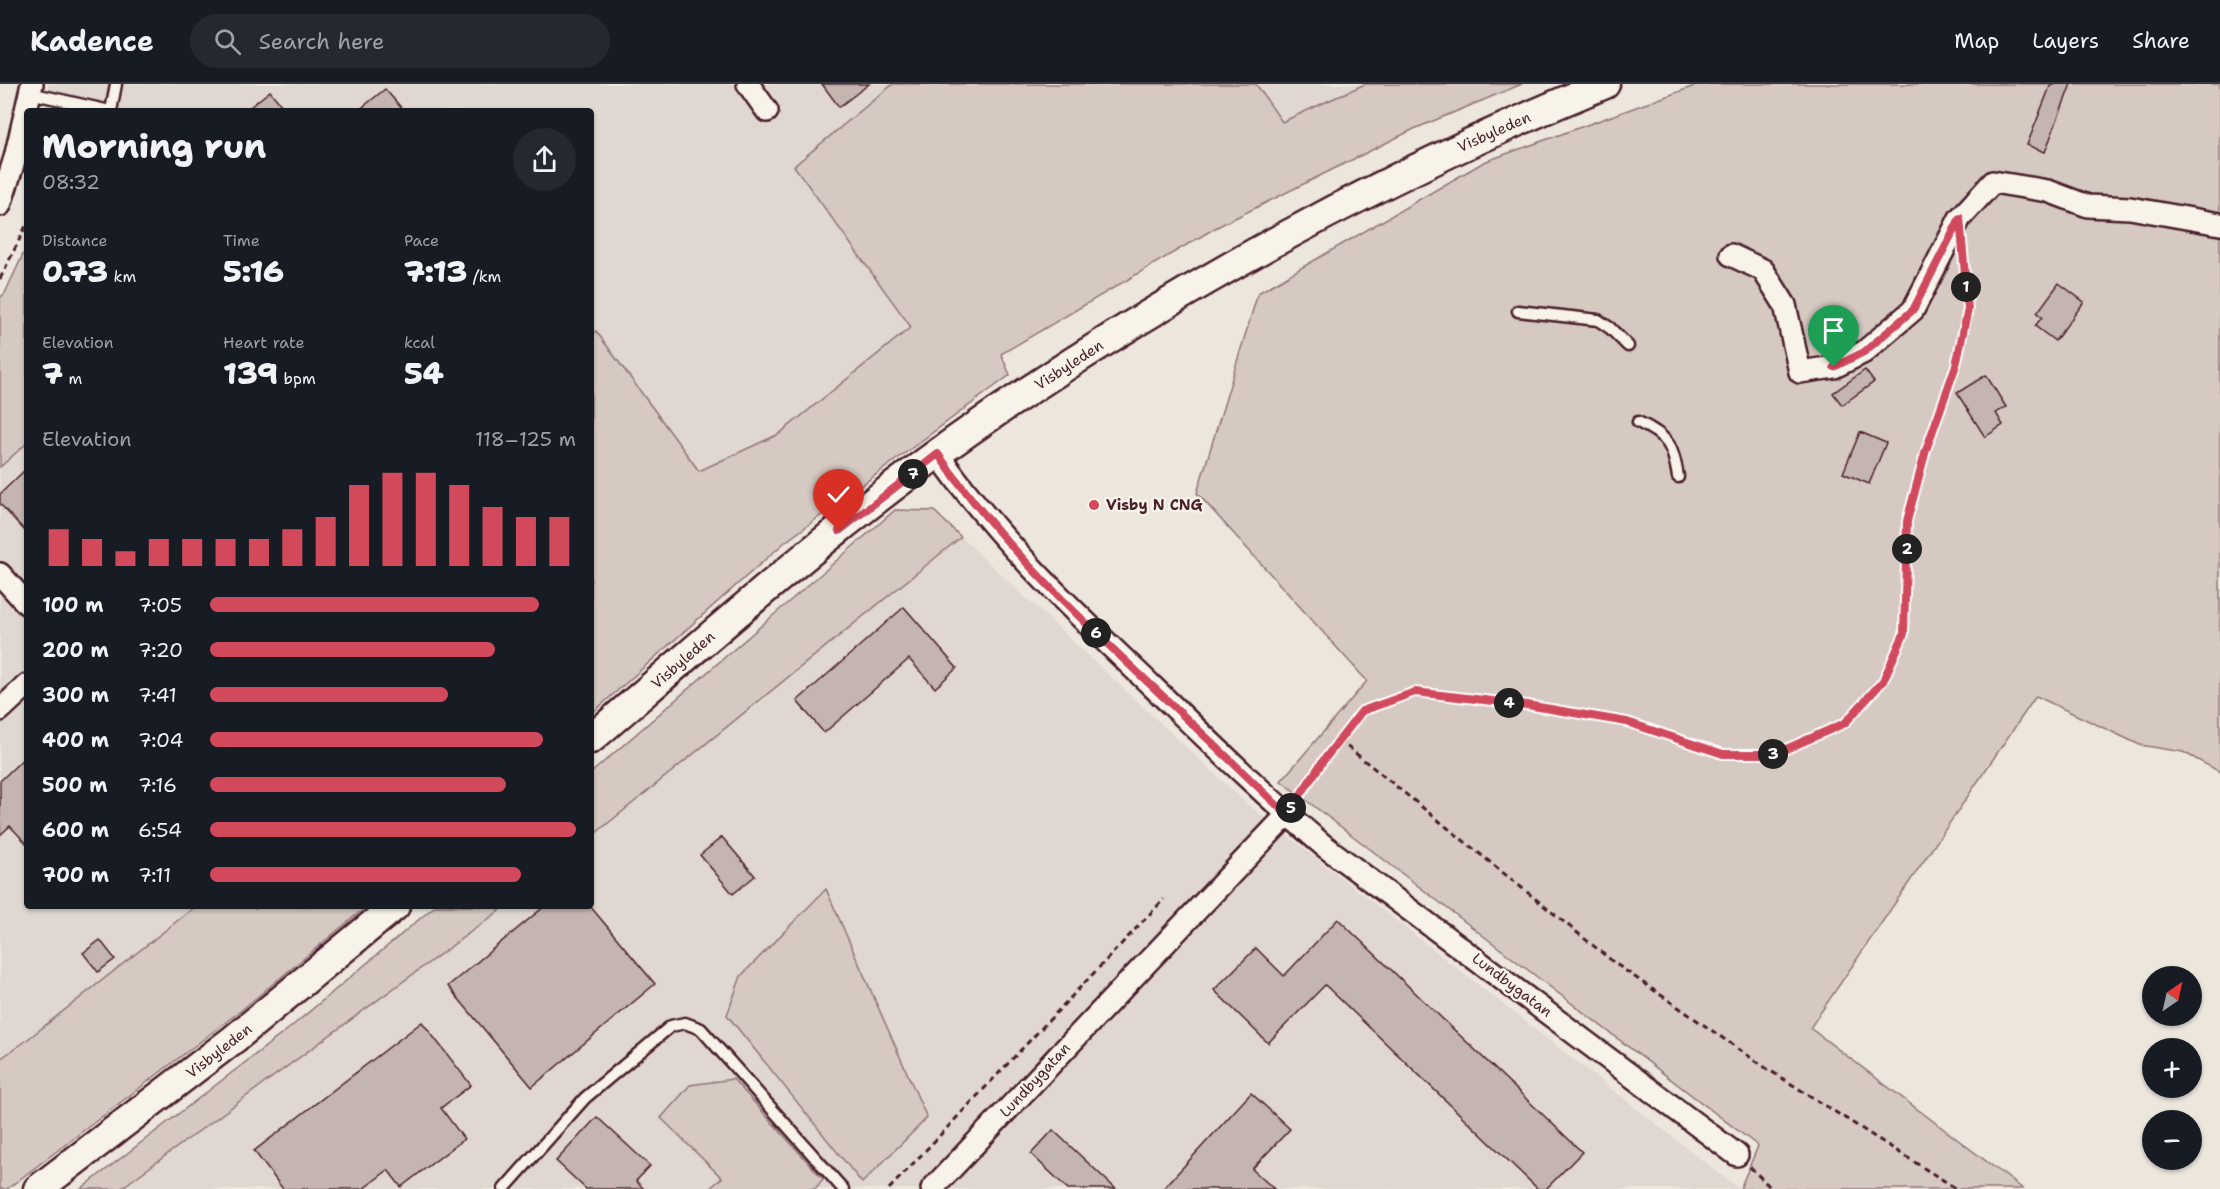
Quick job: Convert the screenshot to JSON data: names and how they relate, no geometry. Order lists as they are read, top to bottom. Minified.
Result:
{"streets":{"main road":["Visbyleden"],"street":["Lundbygatan"]},"crossings":[["Visbyleden","Lundbygatan"]],"places":["Visby N CNG"],"north":"top right","page":{"header":"Kadence","search":"Search here","nav":["Map","Layers","Share"],"heading":["Morning run","08:32"],"stats":[["Distance","0.73 km"],["Time","5:16"],["Pace","7:13 /km"],["Elevation","7 m"],["Heart rate","139 bpm"],["kcal","54"]],"pins":["1","7","2","6","4","3","5"],"chart":["Elevation","118–125 m"],"list":[{"name":"100 m","note":"7:05"},{"name":"200 m","note":"7:20"},{"name":"300 m","note":"7:41"},{"name":"400 m","note":"7:04"},{"name":"500 m","note":"7:16"},{"name":"600 m","note":"6:54"},{"name":"700 m","note":"7:11"}],"map_buttons":["+","−"]}}
